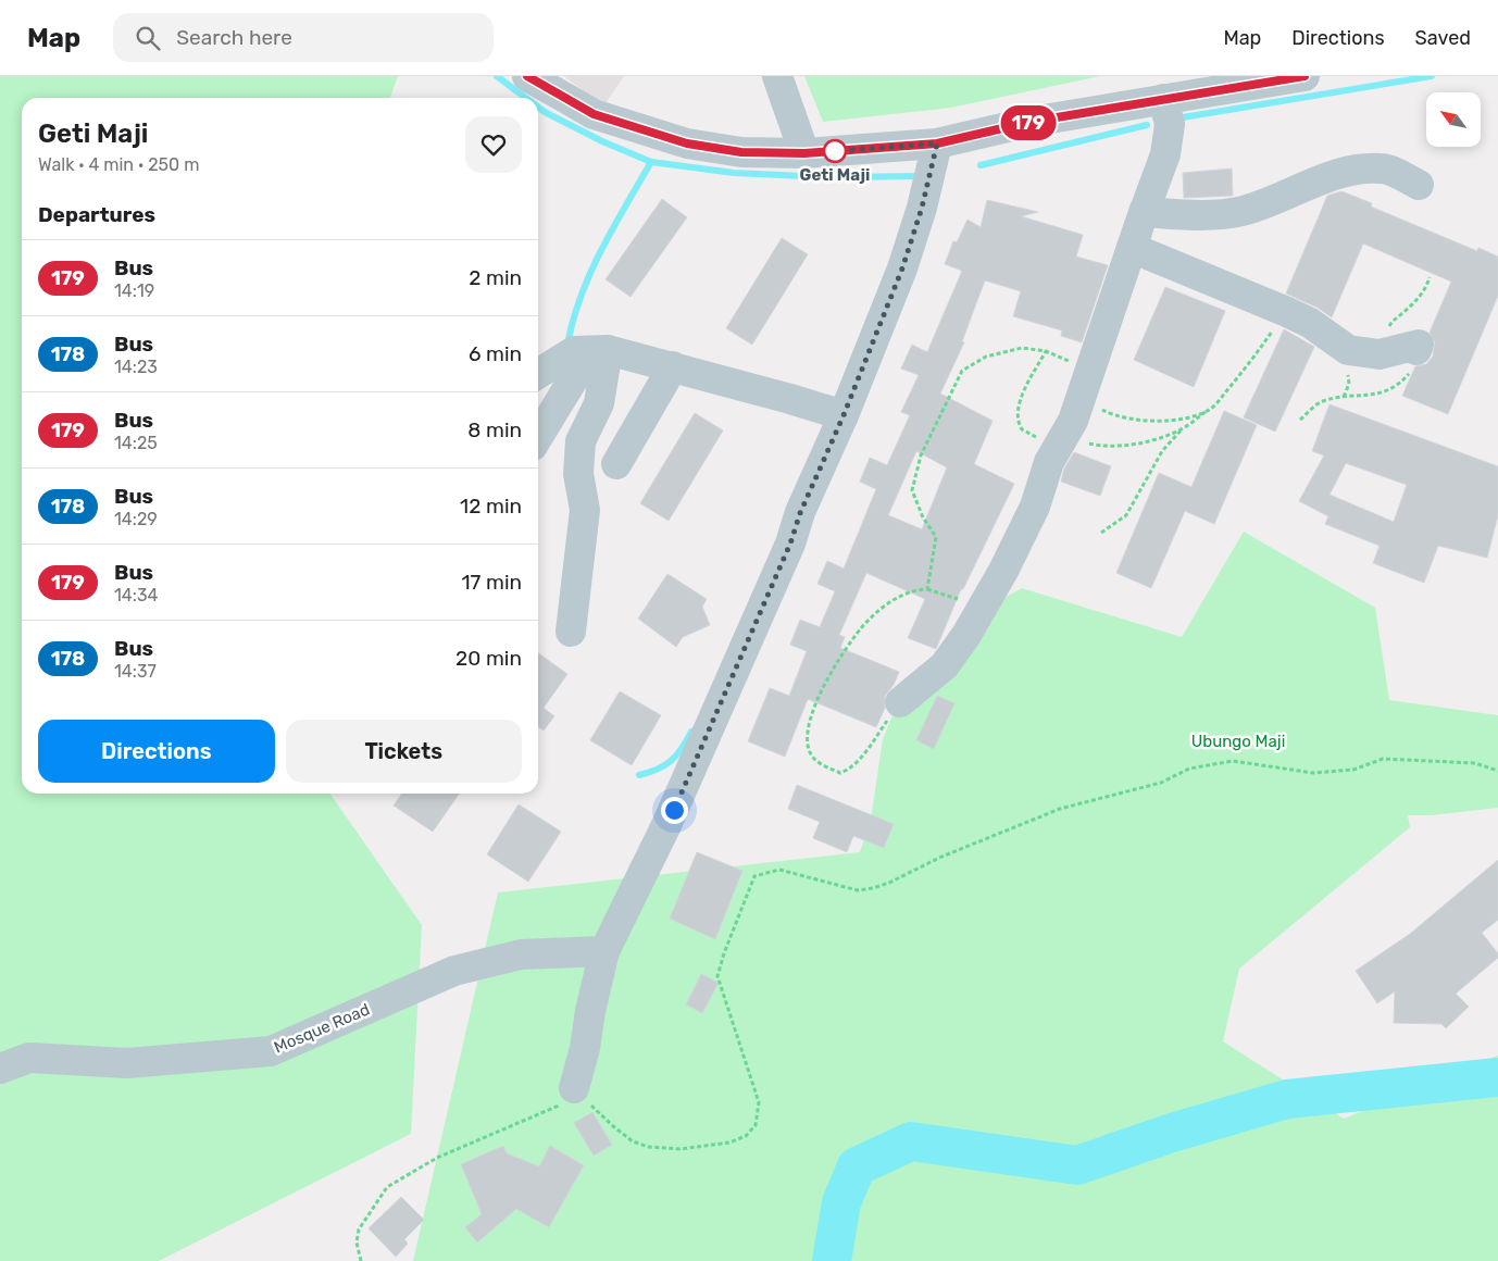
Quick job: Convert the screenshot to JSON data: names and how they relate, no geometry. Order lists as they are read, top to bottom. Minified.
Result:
{"streets":{"street":["Mosque Road"]},"parks":["Ubungo Maji"],"places":["Geti Maji"],"lines":["bus line 179"],"north":"top left","page":{"header":"Map","search":"Search here","nav":["Map","Directions","Saved"],"on_map":"179","heading":[["Geti Maji","Walk · 4 min · 250 m"],"Departures"],"list":[{"mark":"179","name":"Bus","note":"14:19","value":"2 min"},{"mark":"178","name":"Bus","note":"14:23","value":"6 min"},{"mark":"179","name":"Bus","note":"14:25","value":"8 min"},{"mark":"178","name":"Bus","note":"14:29","value":"12 min"},{"mark":"179","name":"Bus","note":"14:34","value":"17 min"},{"mark":"178","name":"Bus","note":"14:37","value":"20 min"}],"buttons":["Directions","Tickets"]}}
